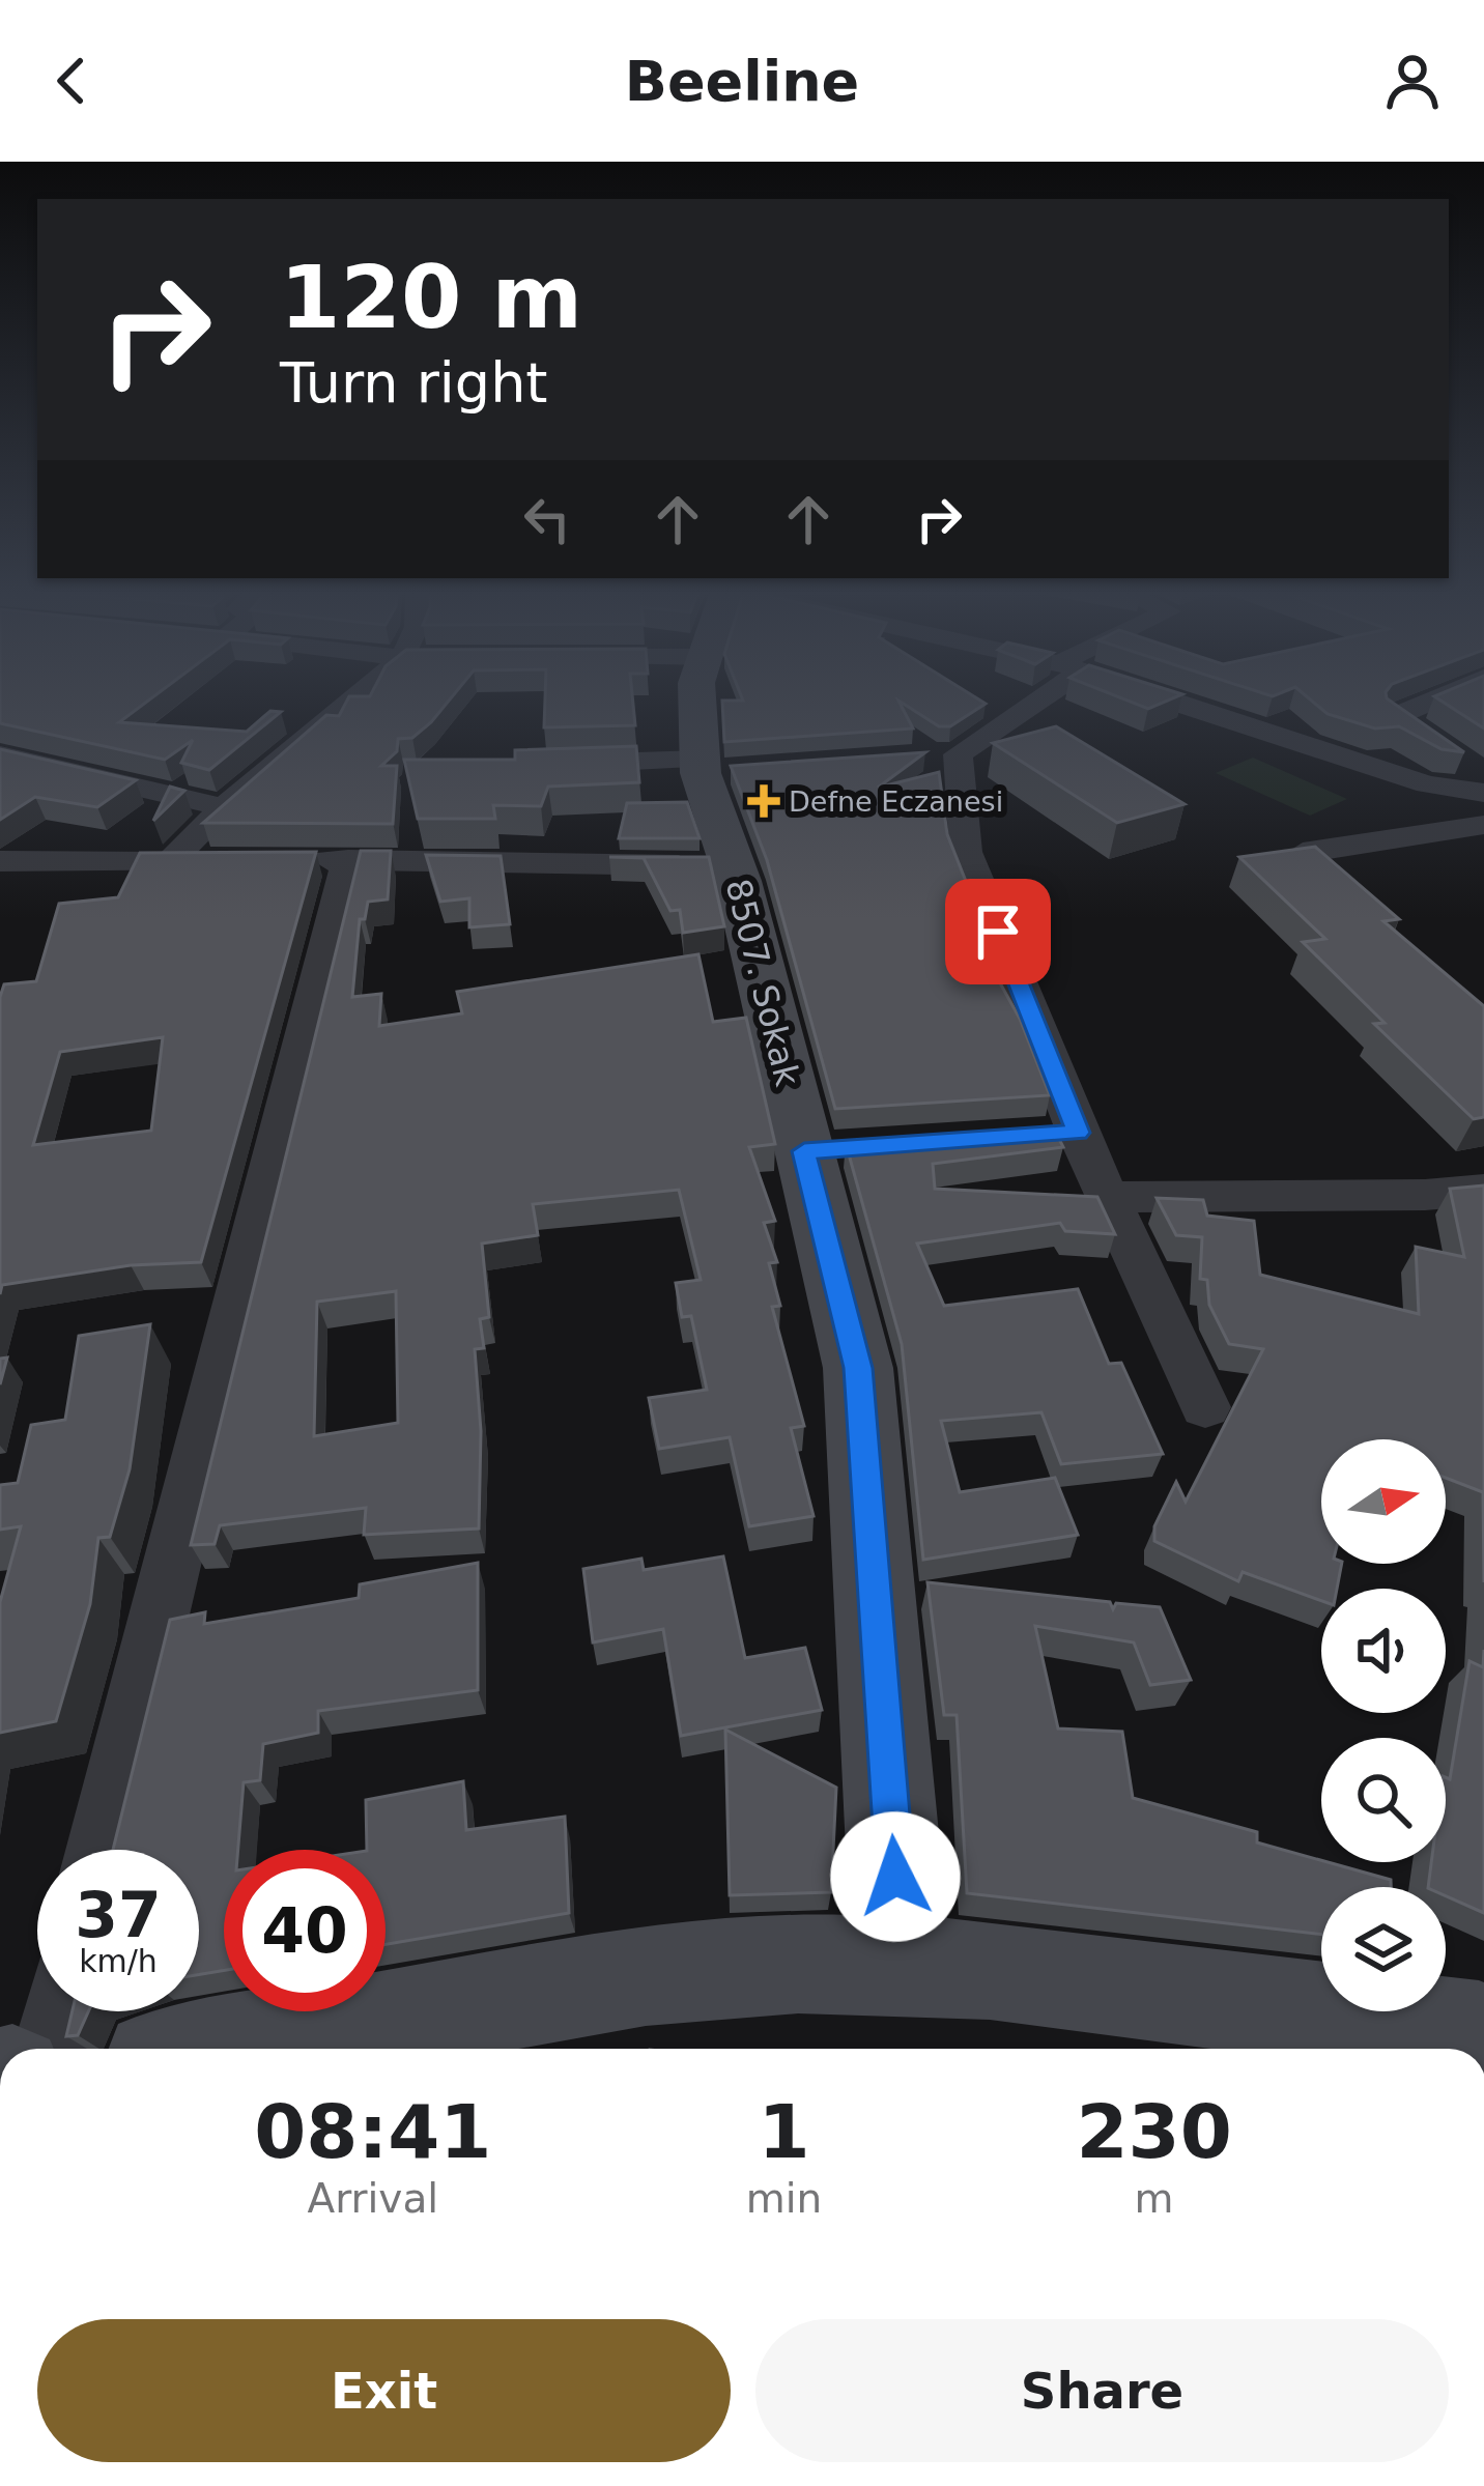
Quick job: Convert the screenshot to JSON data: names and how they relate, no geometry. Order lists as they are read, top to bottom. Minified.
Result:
{"streets":{"street":["8507. Sokak"]},"places":{"health":["Defne Eczanesi"]},"north":"right","page":{"header":"Beeline","turn":["120 m","Turn right"],"speed":"37 km/h","limit":"40","eta":["08:41","Arrival","1","min","230","m"],"buttons":["Exit","Share"]}}
